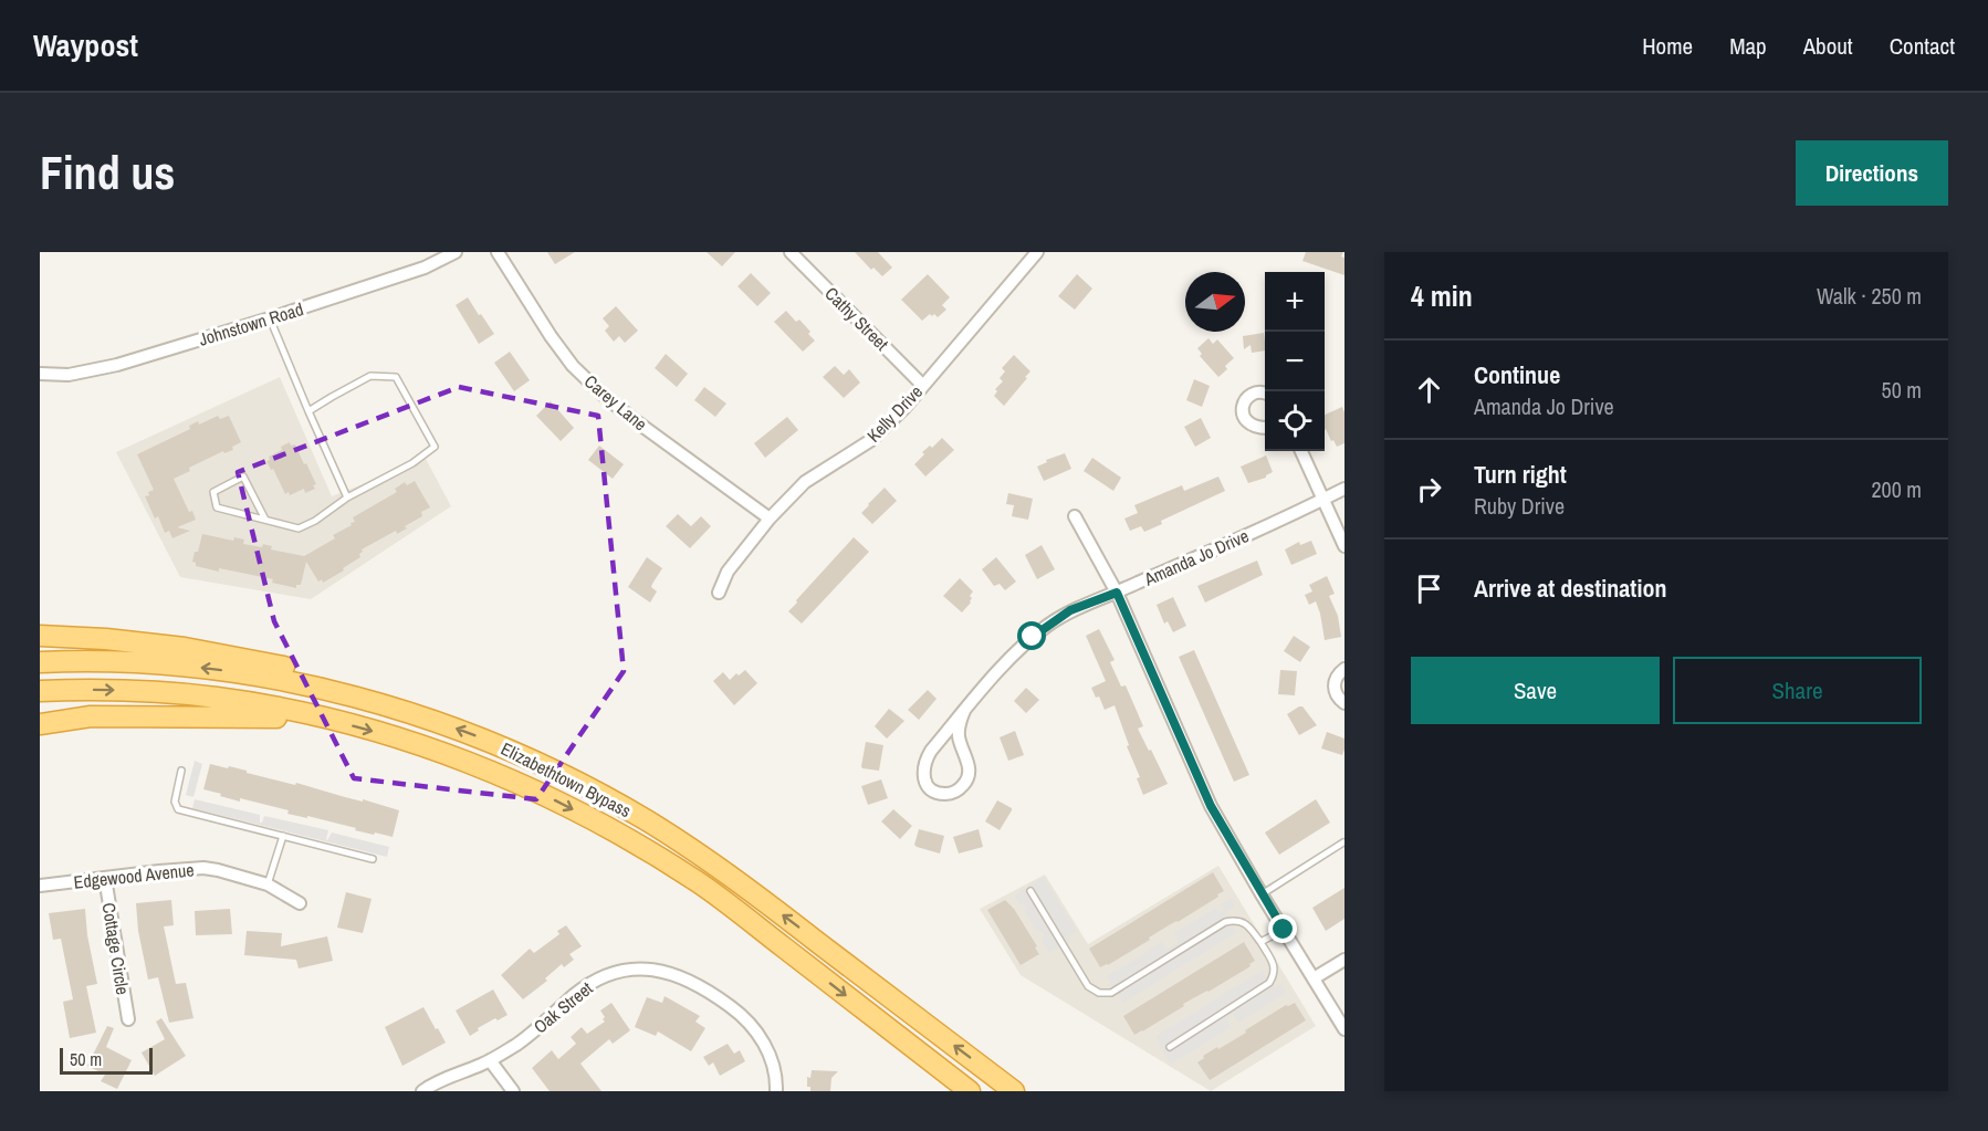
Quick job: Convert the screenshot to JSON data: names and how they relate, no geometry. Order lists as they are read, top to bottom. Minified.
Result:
{"streets":{"highway":["Elizabethtown Bypass"],"street":["Cathy Street","Johnstown Road","Carey Lane","Kelly Drive","Amanda Jo Drive","Edgewood Avenue","Cottage Circle","Oak Street"]},"crossings":[["Cathy Street","Kelly Drive"],["Carey Lane","Kelly Drive"],["Edgewood Avenue","Cottage Circle"]],"scale_bar":"50 m","north":"right","page":{"header":"Waypost","nav":["Home","Map","About","Contact"],"buttons":["Directions",["Save","Share"]],"title":"Find us","heading":["4 min","Walk · 250 m"],"map_buttons":["+","−"],"list":[["Continue","Amanda Jo Drive","50 m"],["Turn right","Ruby Drive","200 m"],"Arrive at destination"],"scale":"50 m"}}
